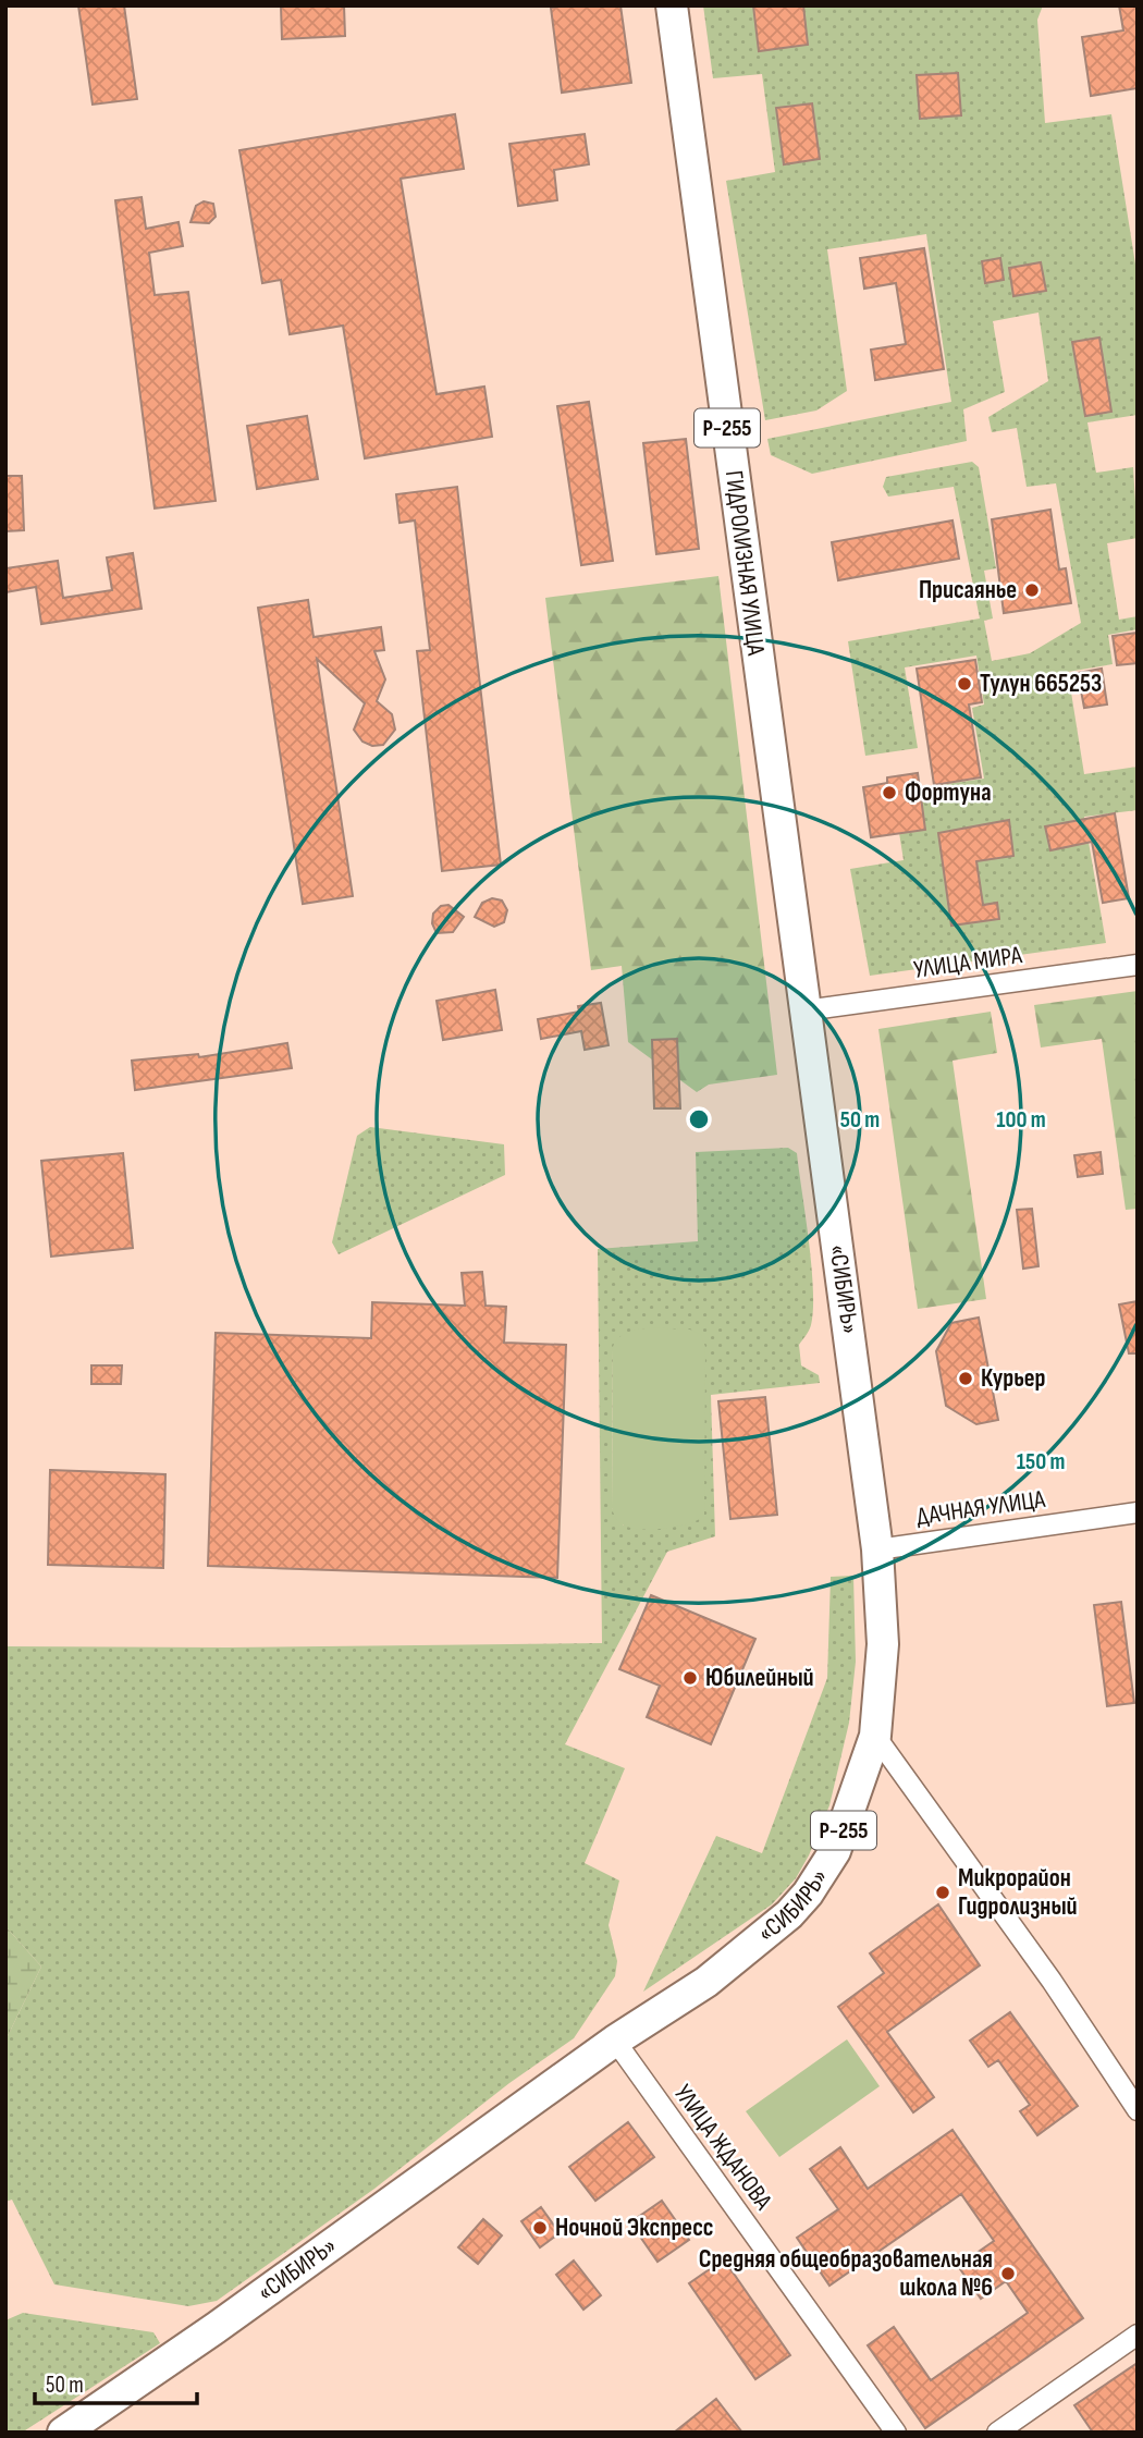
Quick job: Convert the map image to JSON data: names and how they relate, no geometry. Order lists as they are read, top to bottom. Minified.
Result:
{"streets":{"highway":["Р-255","ГИДРОЛИЗНАЯ УЛИЦА","«СИБИРЬ»"],"street":["УЛИЦА МИРА","ДАЧНАЯ УЛИЦА","УЛИЦА ЖДАНОВА"]},"crossings":[["ГИДРОЛИЗНАЯ УЛИЦА","«СИБИРЬ»"],["УЛИЦА МИРА","«СИБИРЬ»"],["«СИБИРЬ»","ДАЧНАЯ УЛИЦА"],["«СИБИРЬ»","УЛИЦА ЖДАНОВА"]],"places":["Присаянье","Тулун 665253","Фортуна","Курьер","Юбилейный","Микрорайон Гидролизный","Ночной Экспресс","Средняя общеобразовательная школа №6"],"scale_bar":"50 m","rings":["50 m","100 m","150 m"]}
